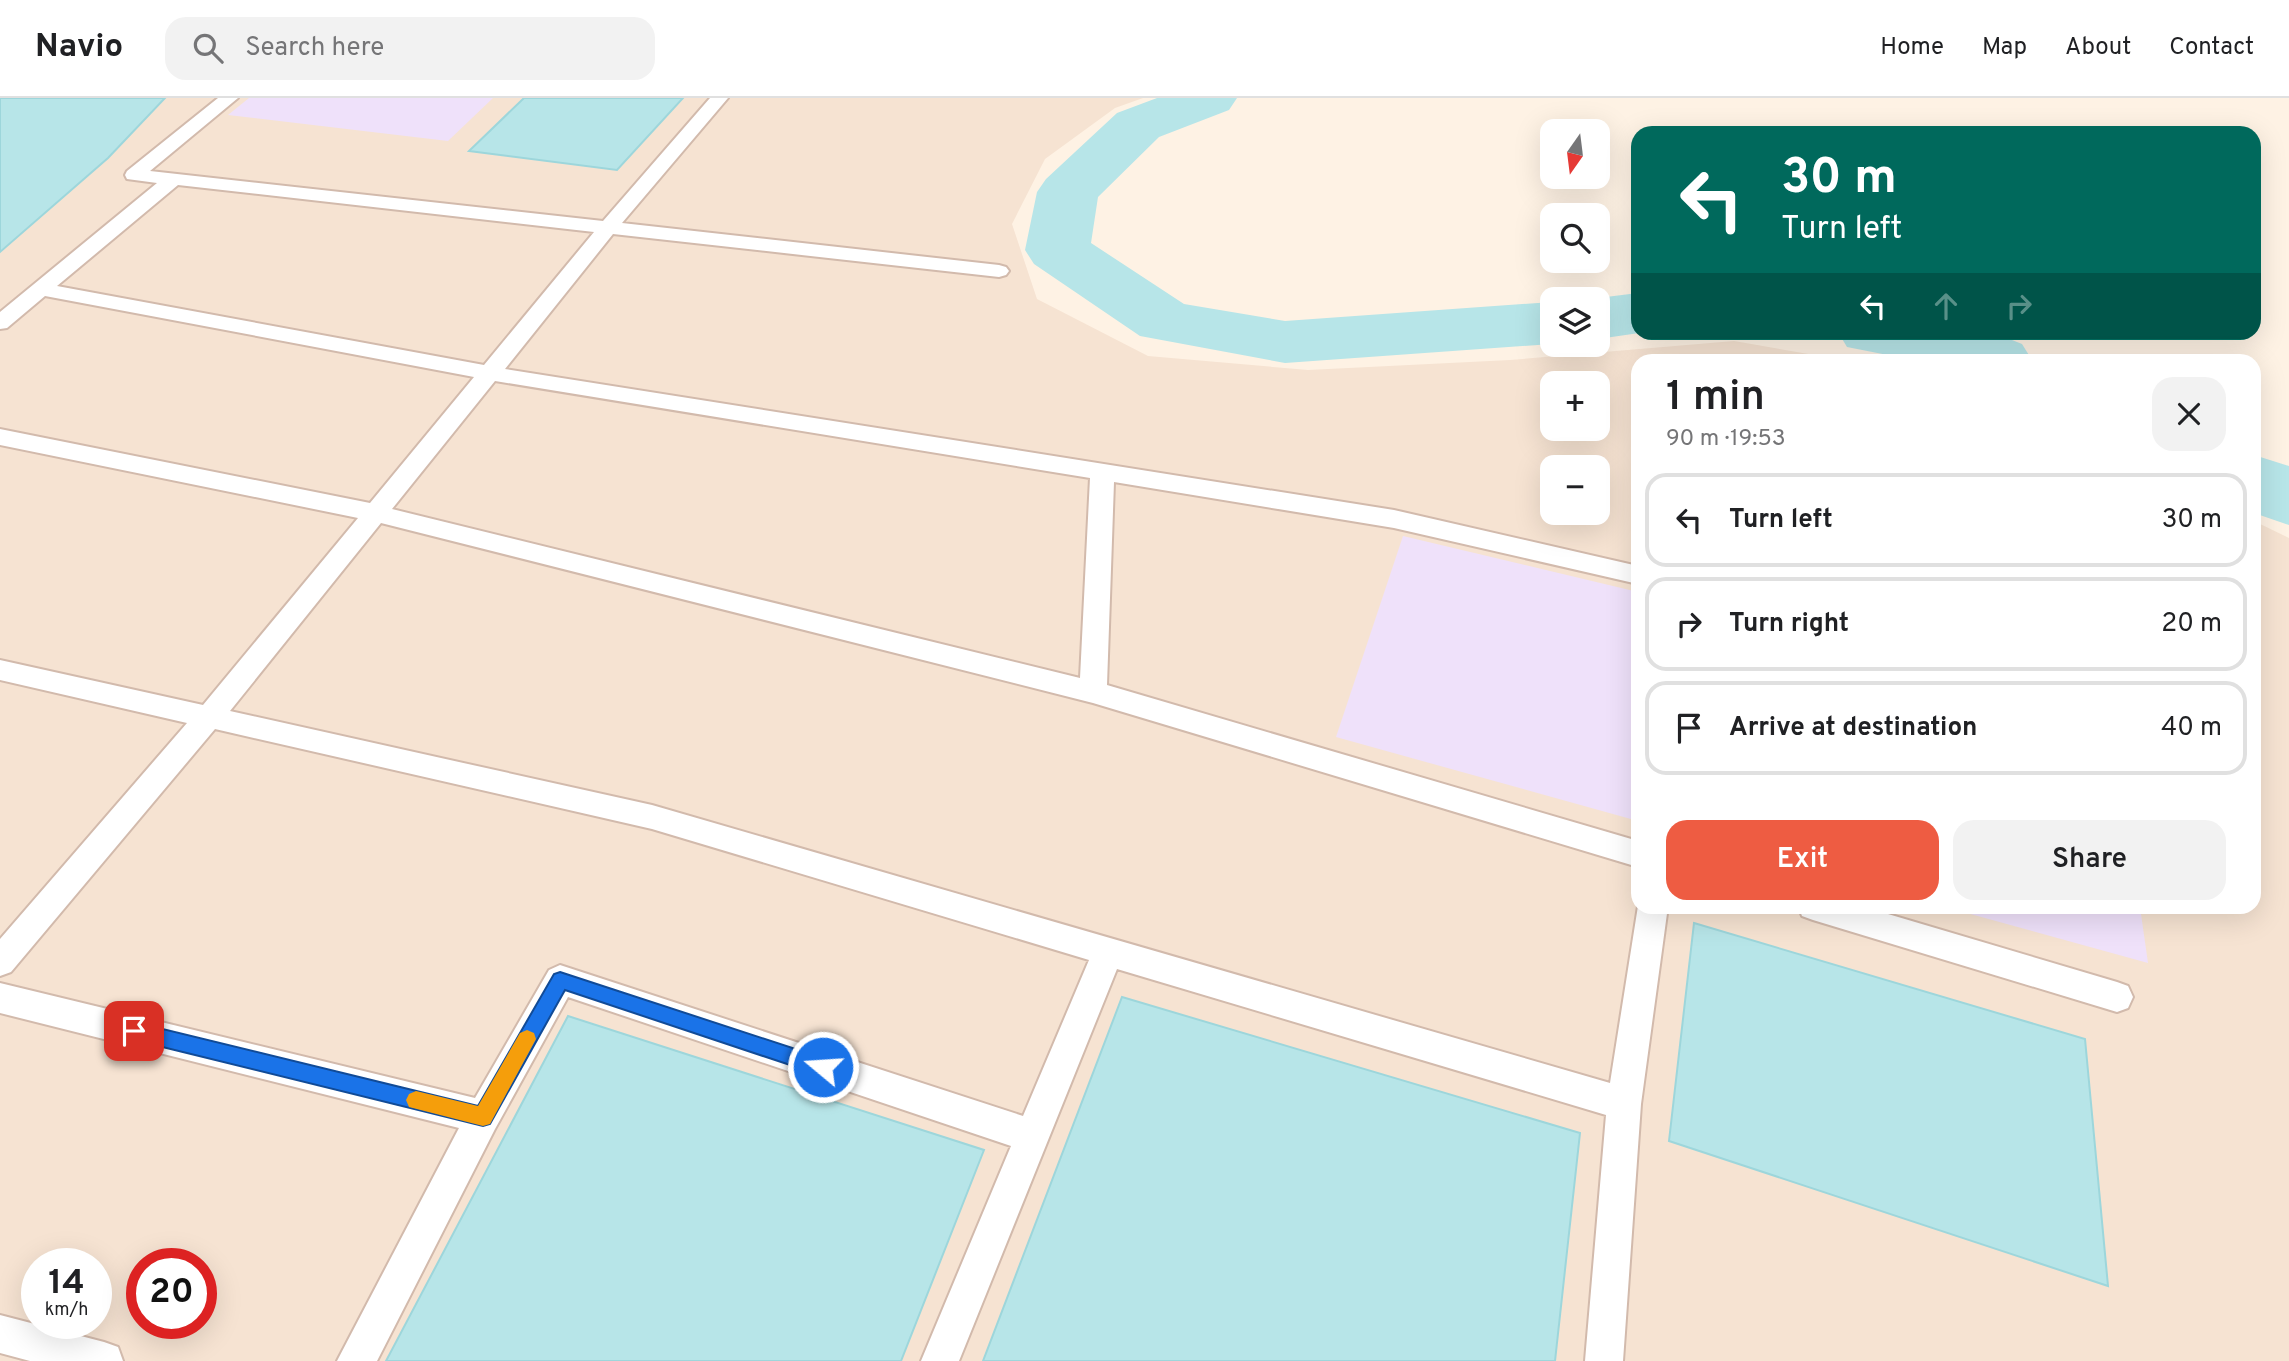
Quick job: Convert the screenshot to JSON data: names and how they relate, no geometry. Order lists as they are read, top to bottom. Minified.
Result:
{"north":"bottom","page":{"header":"Navio","search":"Search here","nav":["Home","Map","About","Contact"],"map_buttons":["+","−"],"turn":["30 m","Turn left"],"heading":["1 min","90 m · 19:53"],"list":[{"name":"Turn left","value":"30 m"},{"name":"Turn right","value":"20 m"},{"name":"Arrive at destination","value":"40 m"}],"buttons":["Exit","Share"],"speed":"14 km/h","limit":"20"}}
